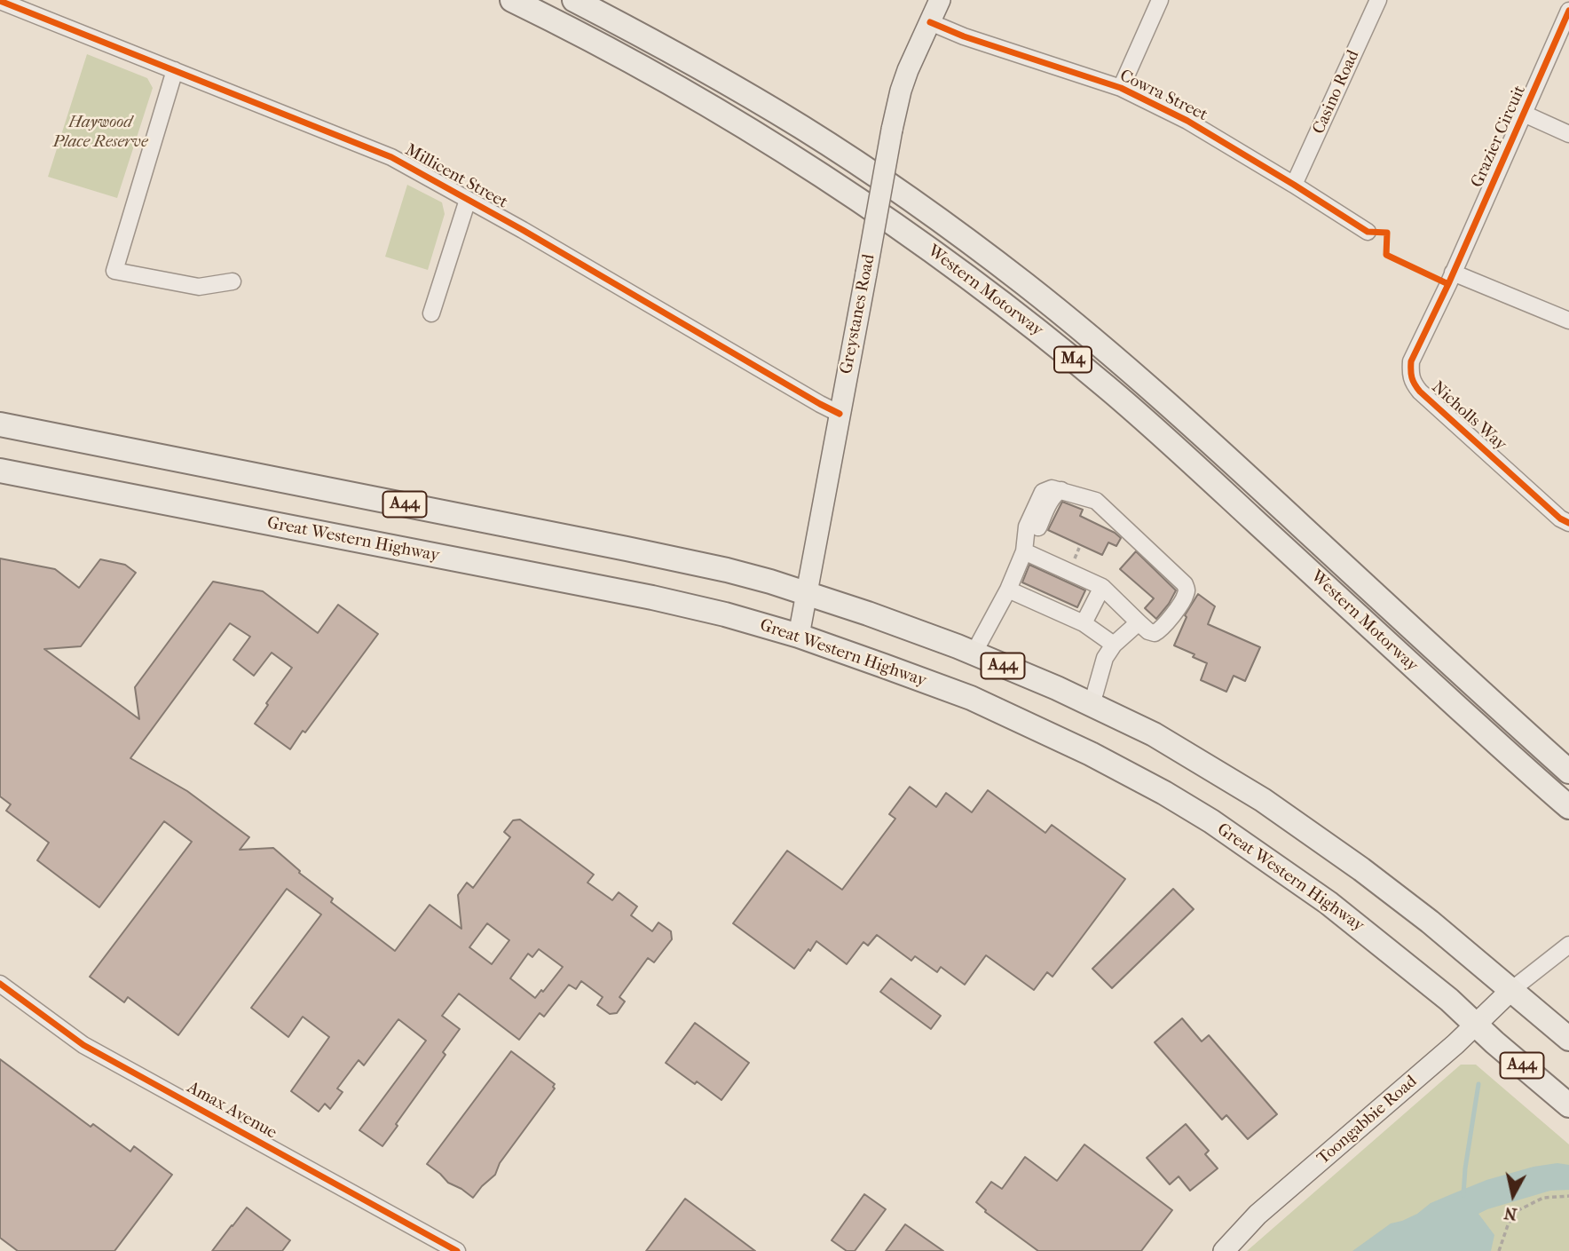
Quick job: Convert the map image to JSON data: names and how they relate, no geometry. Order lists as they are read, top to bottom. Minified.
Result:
{"streets":{"highway":["Western Motorway","M4","A44","Great Western Highway"],"main road":["Greystanes Road","Toongabbie Road"],"street":["Casino Road","Cowra Street","Grazier Circuit","Millicent Street","Nicholls Way","Amax Avenue"]},"crossings":[["Casino Road","Cowra Street"],["Cowra Street","Greystanes Road"],["Grazier Circuit","Nicholls Way"],["Millicent Street","Greystanes Road"],["Greystanes Road","A44"],["Greystanes Road","Great Western Highway"],["A44","Toongabbie Road"],["Great Western Highway","Toongabbie Road"]],"parks":["Haywood Place Reserve"],"north":"bottom"}
